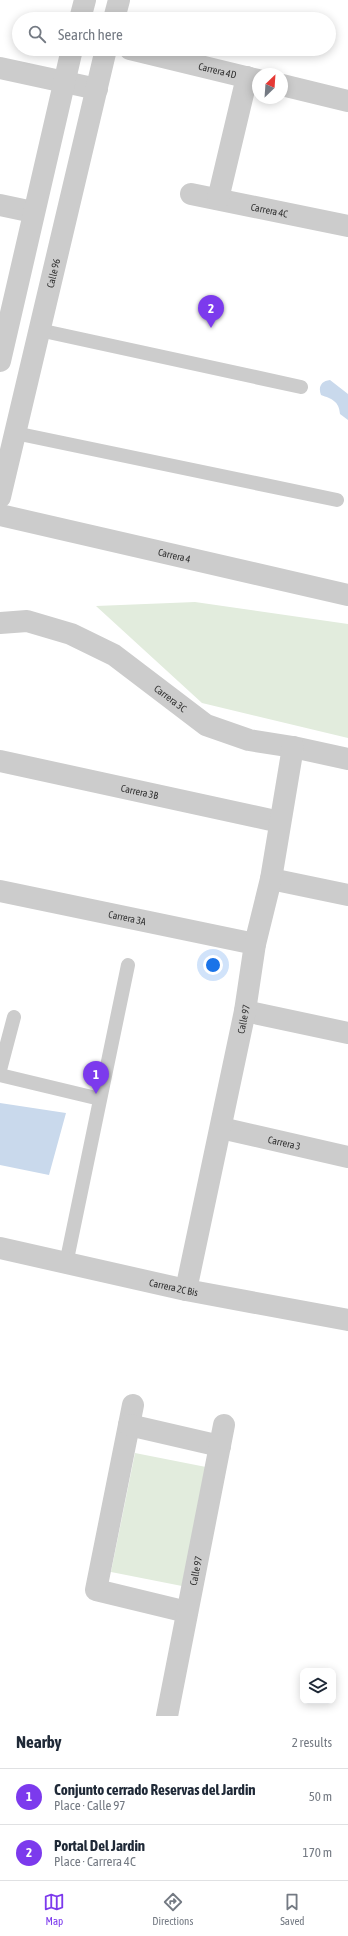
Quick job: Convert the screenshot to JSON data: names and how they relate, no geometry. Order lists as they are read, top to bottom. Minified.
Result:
{"streets":{"street":["Carrera 4D","Carrera 4C","Calle 96","Carrera 4","Carrera 3C","Carrera 3B","Carrera 3A","Calle 97","Carrera 3","Carrera 2C Bis"]},"crossings":[["Carrera 3C","Calle 97"],["Carrera 3B","Calle 97"],["Carrera 3A","Calle 97"],["Calle 97","Carrera 3"],["Calle 97","Carrera 2C Bis"]],"north":"top right","page":{"search":"Search here","pins":["2","1"],"heading":["Nearby","2 results"],"list":[{"mark":"1","name":"Conjunto cerrado Reservas del Jardin","note":"Place · Calle 97","value":"50 m"},{"mark":"2","name":"Portal Del Jardin","note":"Place · Carrera 4C","value":"170 m"}],"nav":["Map","Directions","Saved"]}}
